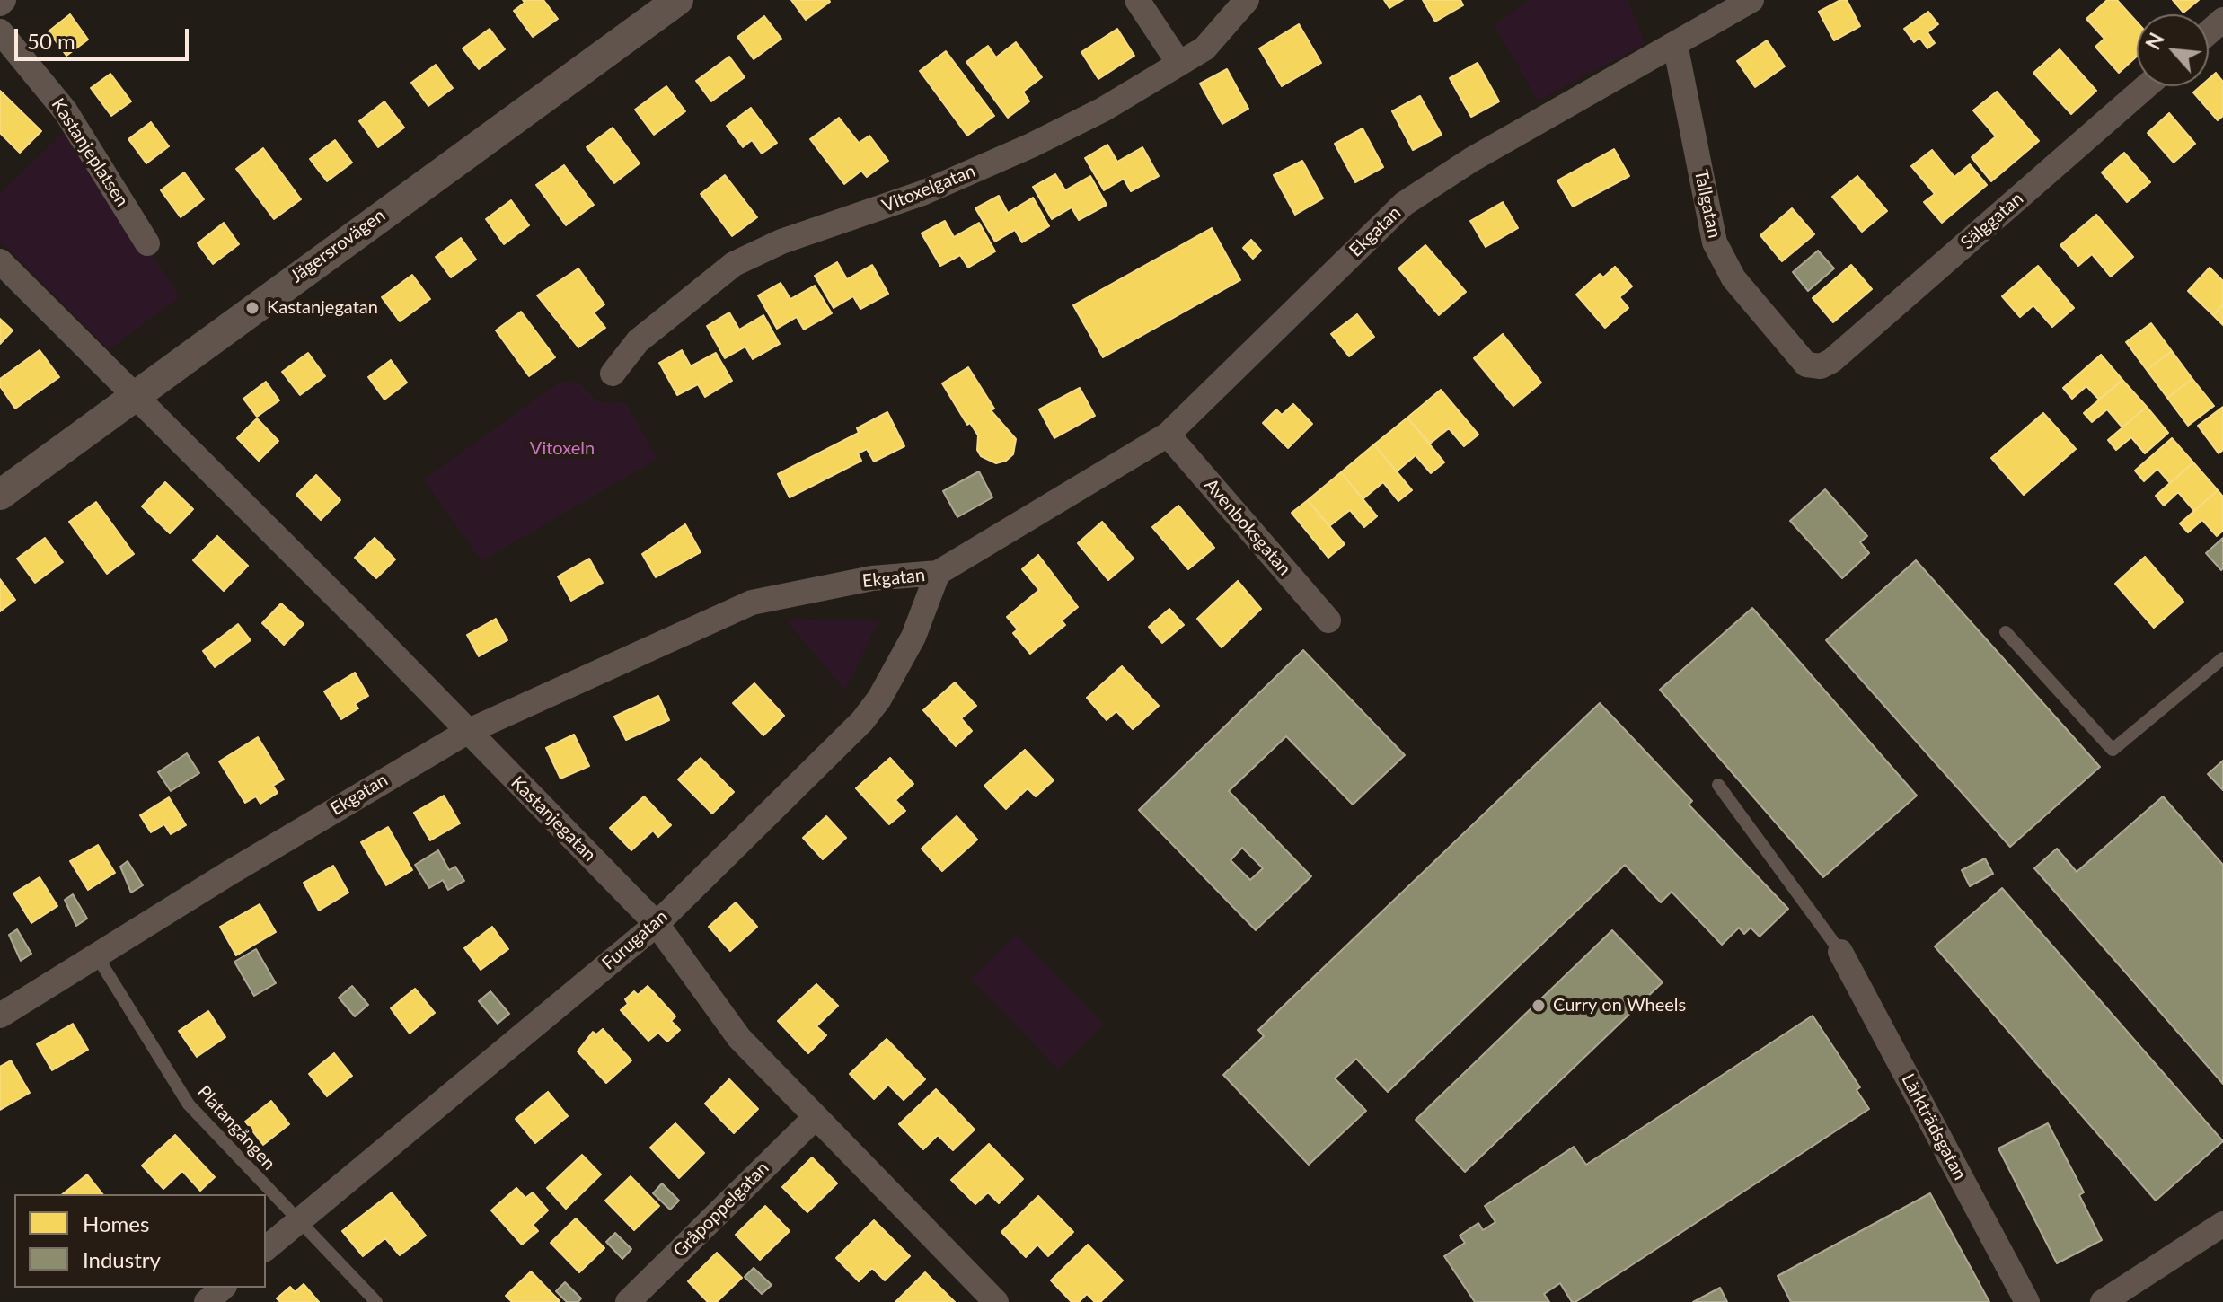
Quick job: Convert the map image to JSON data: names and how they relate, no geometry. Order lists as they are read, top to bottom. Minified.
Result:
{"streets":{"street":["Kastanjeplatsen","Vitoxelgatan","Tallgatan","Sälggatan","Ekgatan","Jägersrovägen","Avenboksgatan","Kastanjegatan","Furugatan","Lärkträdsgatan","Gråpoppelgatan"],"lane":["Platangången"]},"crossings":[["Tallgatan","Sälggatan"],["Tallgatan","Ekgatan"],["Ekgatan","Avenboksgatan"],["Ekgatan","Kastanjegatan"],["Ekgatan","Furugatan"],["Ekgatan","Platangången"],["Jägersrovägen","Kastanjegatan"],["Kastanjegatan","Furugatan"],["Kastanjegatan","Gråpoppelgatan"],["Furugatan","Platangången"]],"parks":["Vitoxeln"],"places":["Kastanjegatan","Curry on Wheels"],"legend":["Homes","Industry"],"scale_bar":"50 m","north":"top left"}
